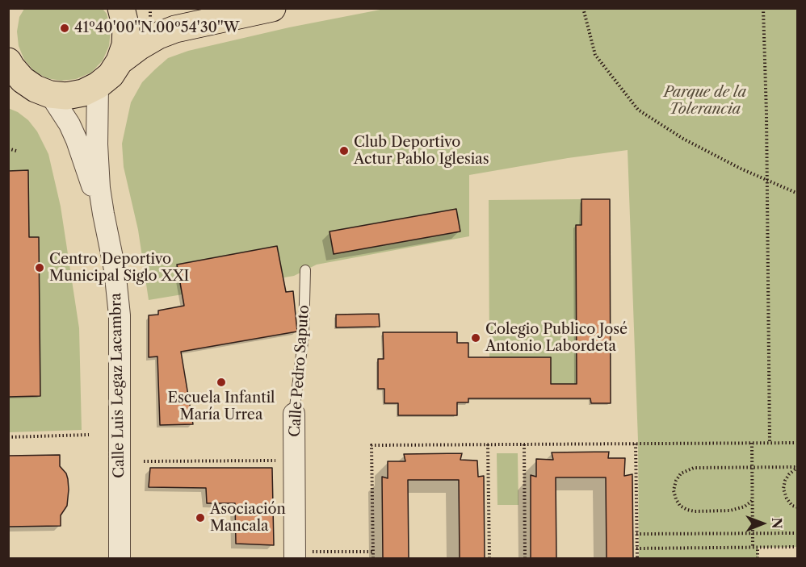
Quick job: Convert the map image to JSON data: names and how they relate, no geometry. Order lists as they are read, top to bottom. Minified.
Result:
{"streets":{"street":["Calle Pedro Saputo","Calle Luis Legaz Lacambra"]},"parks":["Parque de la Tolerancia"],"places":["41º40'00''N.00º54'30''W","Club Deportivo Actur Pablo Iglesias","Centro Deportivo Municipal Siglo XXI","Colegio Publico José Antonio Labordeta","Escuela Infantil María Urrea","Asociación Mancala"],"north":"right"}
